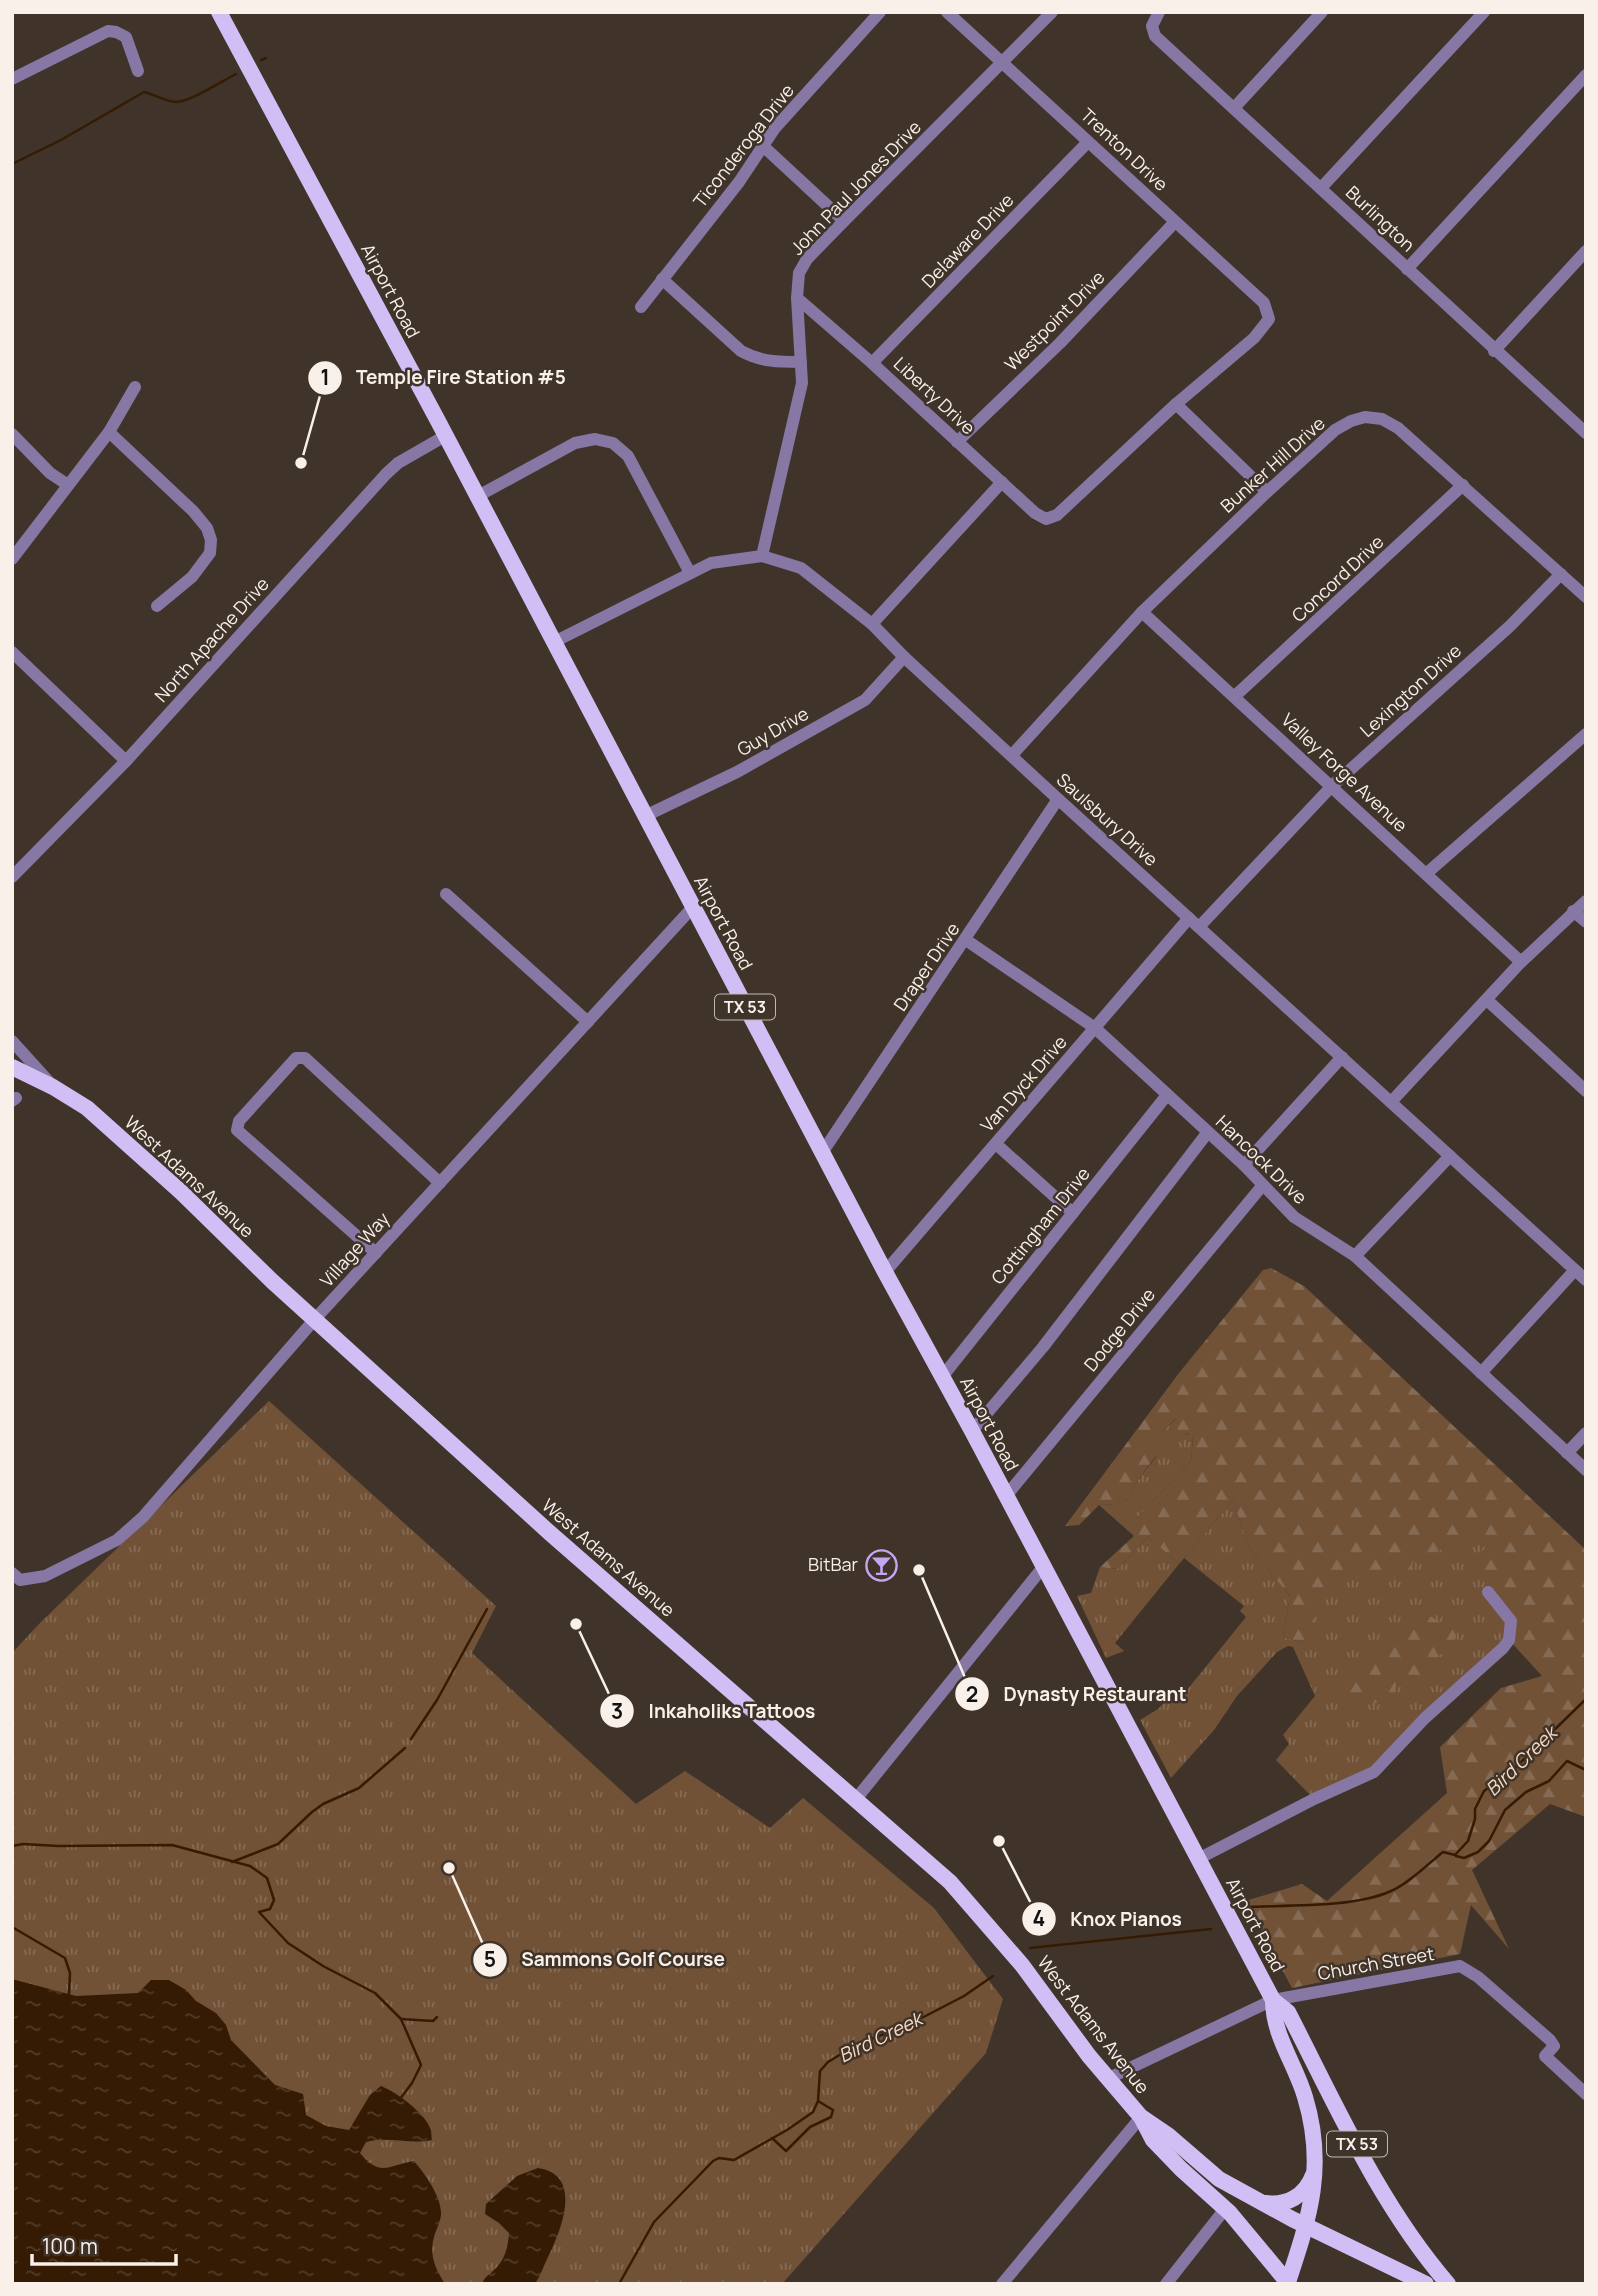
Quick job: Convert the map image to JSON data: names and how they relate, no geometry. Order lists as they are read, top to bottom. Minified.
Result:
{"streets":{"main road":["Airport Road","TX 53","West Adams Avenue"],"street":["Ticonderoga Drive","Trenton Drive","John Paul Jones Drive","Burlington","Delaware Drive","Westpoint Drive","Liberty Drive","Bunker Hill Drive","Concord Drive","North Apache Drive","Lexington Drive","Guy Drive","Valley Forge Avenue","Saulsbury Drive","Draper Drive","Van Dyck Drive","Hancock Drive","Cottingham Drive","Village Way","Dodge Drive","Church Street"]},"crossings":[["Trenton Drive","John Paul Jones Drive"],["Trenton Drive","Delaware Drive"],["Trenton Drive","Westpoint Drive"],["Trenton Drive","Liberty Drive"],["John Paul Jones Drive","Liberty Drive"],["John Paul Jones Drive","Saulsbury Drive"],["Delaware Drive","Liberty Drive"],["Airport Road","North Apache Drive"],["Airport Road","Guy Drive"],["Airport Road","Saulsbury Drive"],["Airport Road","Draper Drive"],["Airport Road","Van Dyck Drive"],["Airport Road","West Adams Avenue"],["Airport Road","Cottingham Drive"],["Airport Road","Village Way"],["Airport Road","Dodge Drive"],["Airport Road","Church Street"],["Westpoint Drive","Liberty Drive"],["Bunker Hill Drive","Concord Drive"],["Bunker Hill Drive","Lexington Drive"],["Bunker Hill Drive","Valley Forge Avenue"],["Bunker Hill Drive","Saulsbury Drive"],["Concord Drive","Valley Forge Avenue"],["Lexington Drive","Valley Forge Avenue"],["Lexington Drive","Saulsbury Drive"],["Lexington Drive","Van Dyck Drive"],["Guy Drive","Saulsbury Drive"],["Saulsbury Drive","Draper Drive"],["Saulsbury Drive","Van Dyck Drive"],["Draper Drive","Hancock Drive"],["Van Dyck Drive","Hancock Drive"],["Hancock Drive","Cottingham Drive"],["Hancock Drive","Dodge Drive"],["West Adams Avenue","Village Way"]],"water":["Bird Creek"],"places":{"other":["Temple Fire Station #5","Dynasty Restaurant","Inkaholiks Tattoos","Knox Pianos","Sammons Golf Course"],"bar":["BitBar"]},"scale_bar":"100 m"}
